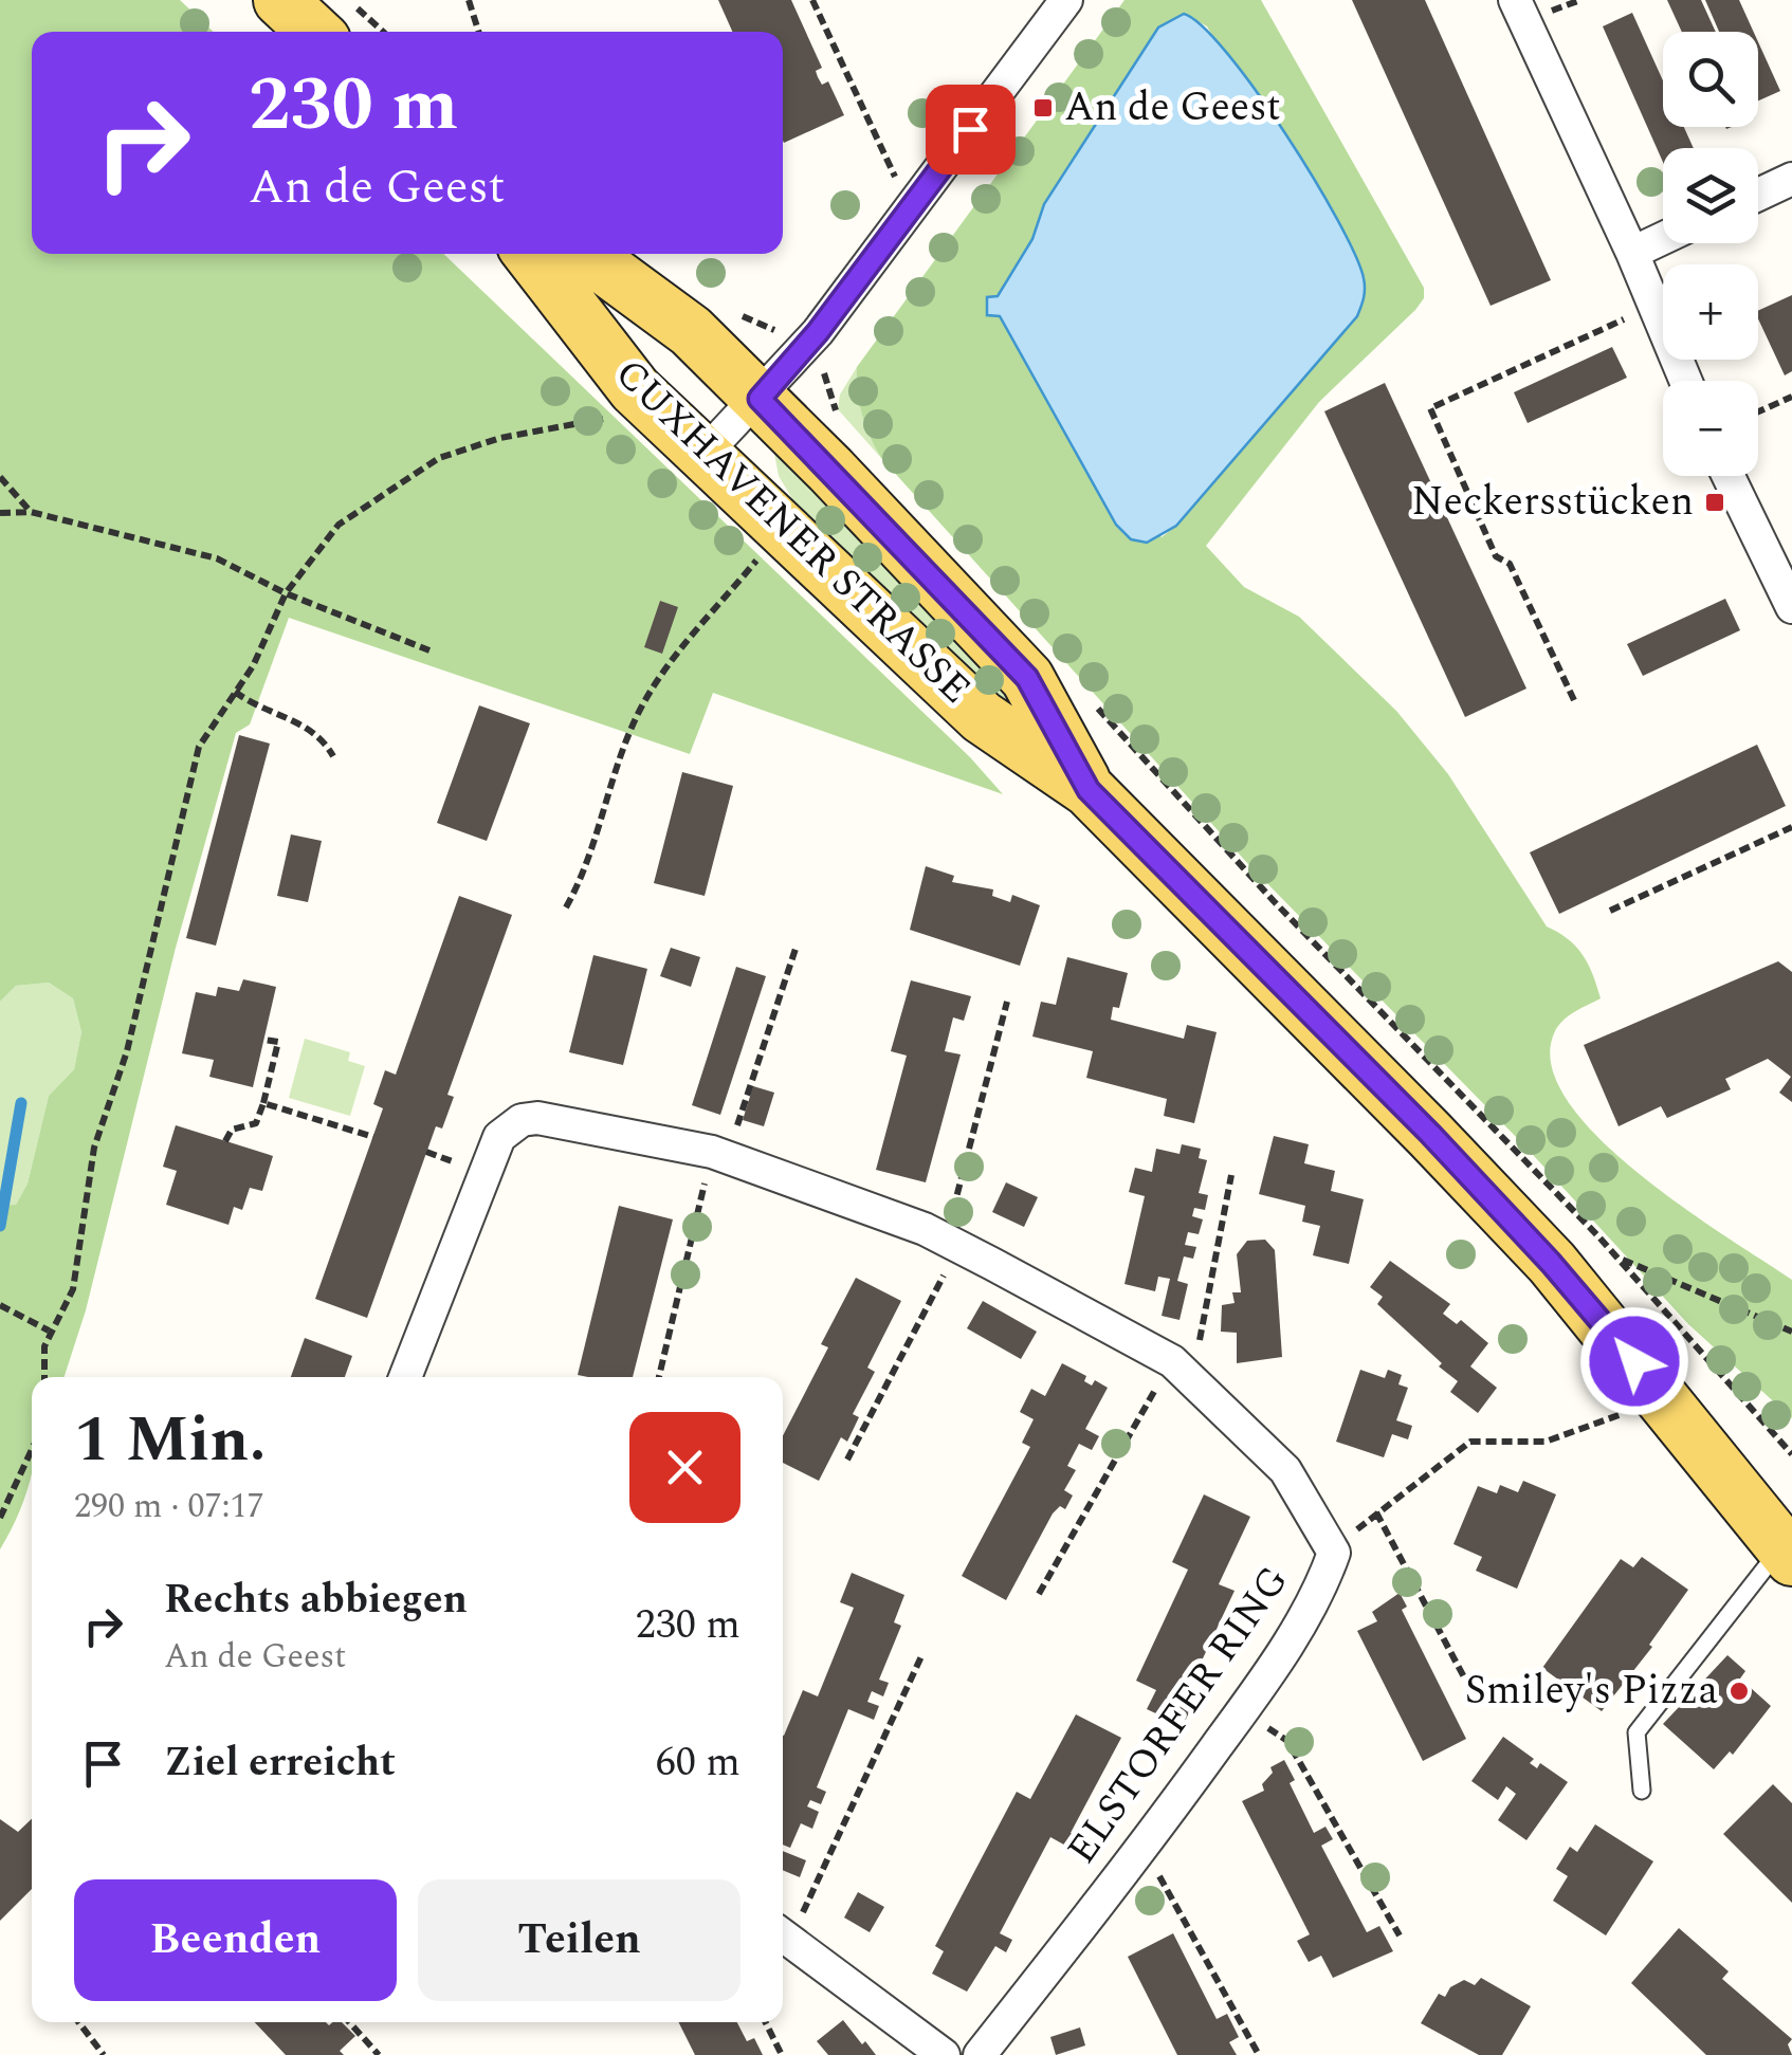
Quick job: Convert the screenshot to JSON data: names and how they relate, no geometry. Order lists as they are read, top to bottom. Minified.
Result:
{"streets":{"main road":["CUXHAVENER STRASSE"],"street":["ELSTORFER RING"]},"places":{"transit":["An de Geest","Neckersstücken"],"other":["Smiley's Pizza"]},"page":{"map_buttons":["+","−"],"turn":["230 m","An de Geest"],"heading":["1 Min.","290 m · 07:17"],"list":[{"name":"Rechts abbiegen","note":"An de Geest","value":"230 m"},{"name":"Ziel erreicht","value":"60 m"}],"buttons":["Beenden","Teilen"]}}
